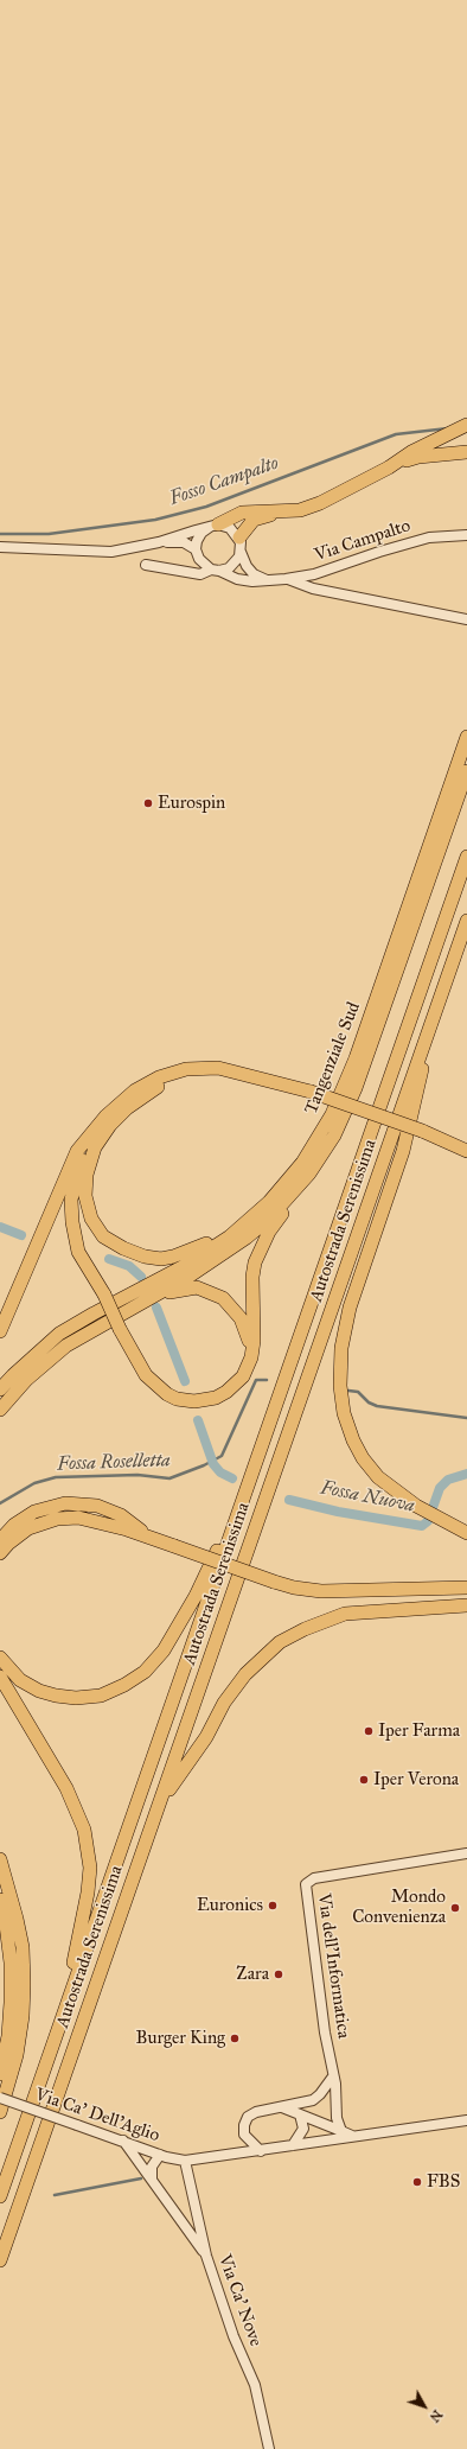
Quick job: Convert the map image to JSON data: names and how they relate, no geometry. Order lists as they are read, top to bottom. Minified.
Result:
{"streets":{"highway":["Tangenziale Sud","Autostrada Serenissima"],"street":["Via Campalto","Via dell'Informatica","Via Ca' Dell'Aglio","Via Ca' Nove"]},"crossings":[["Via Ca' Dell'Aglio","Via Ca' Nove"]],"water":["Fosso Campalto","Fossa Roselletta","Fossa Nuova"],"places":["Eurospin","Iper Farma","Iper Verona","Euronics","Mondo Convenienza","Zara","Burger King","FBS"],"north":"bottom right"}
